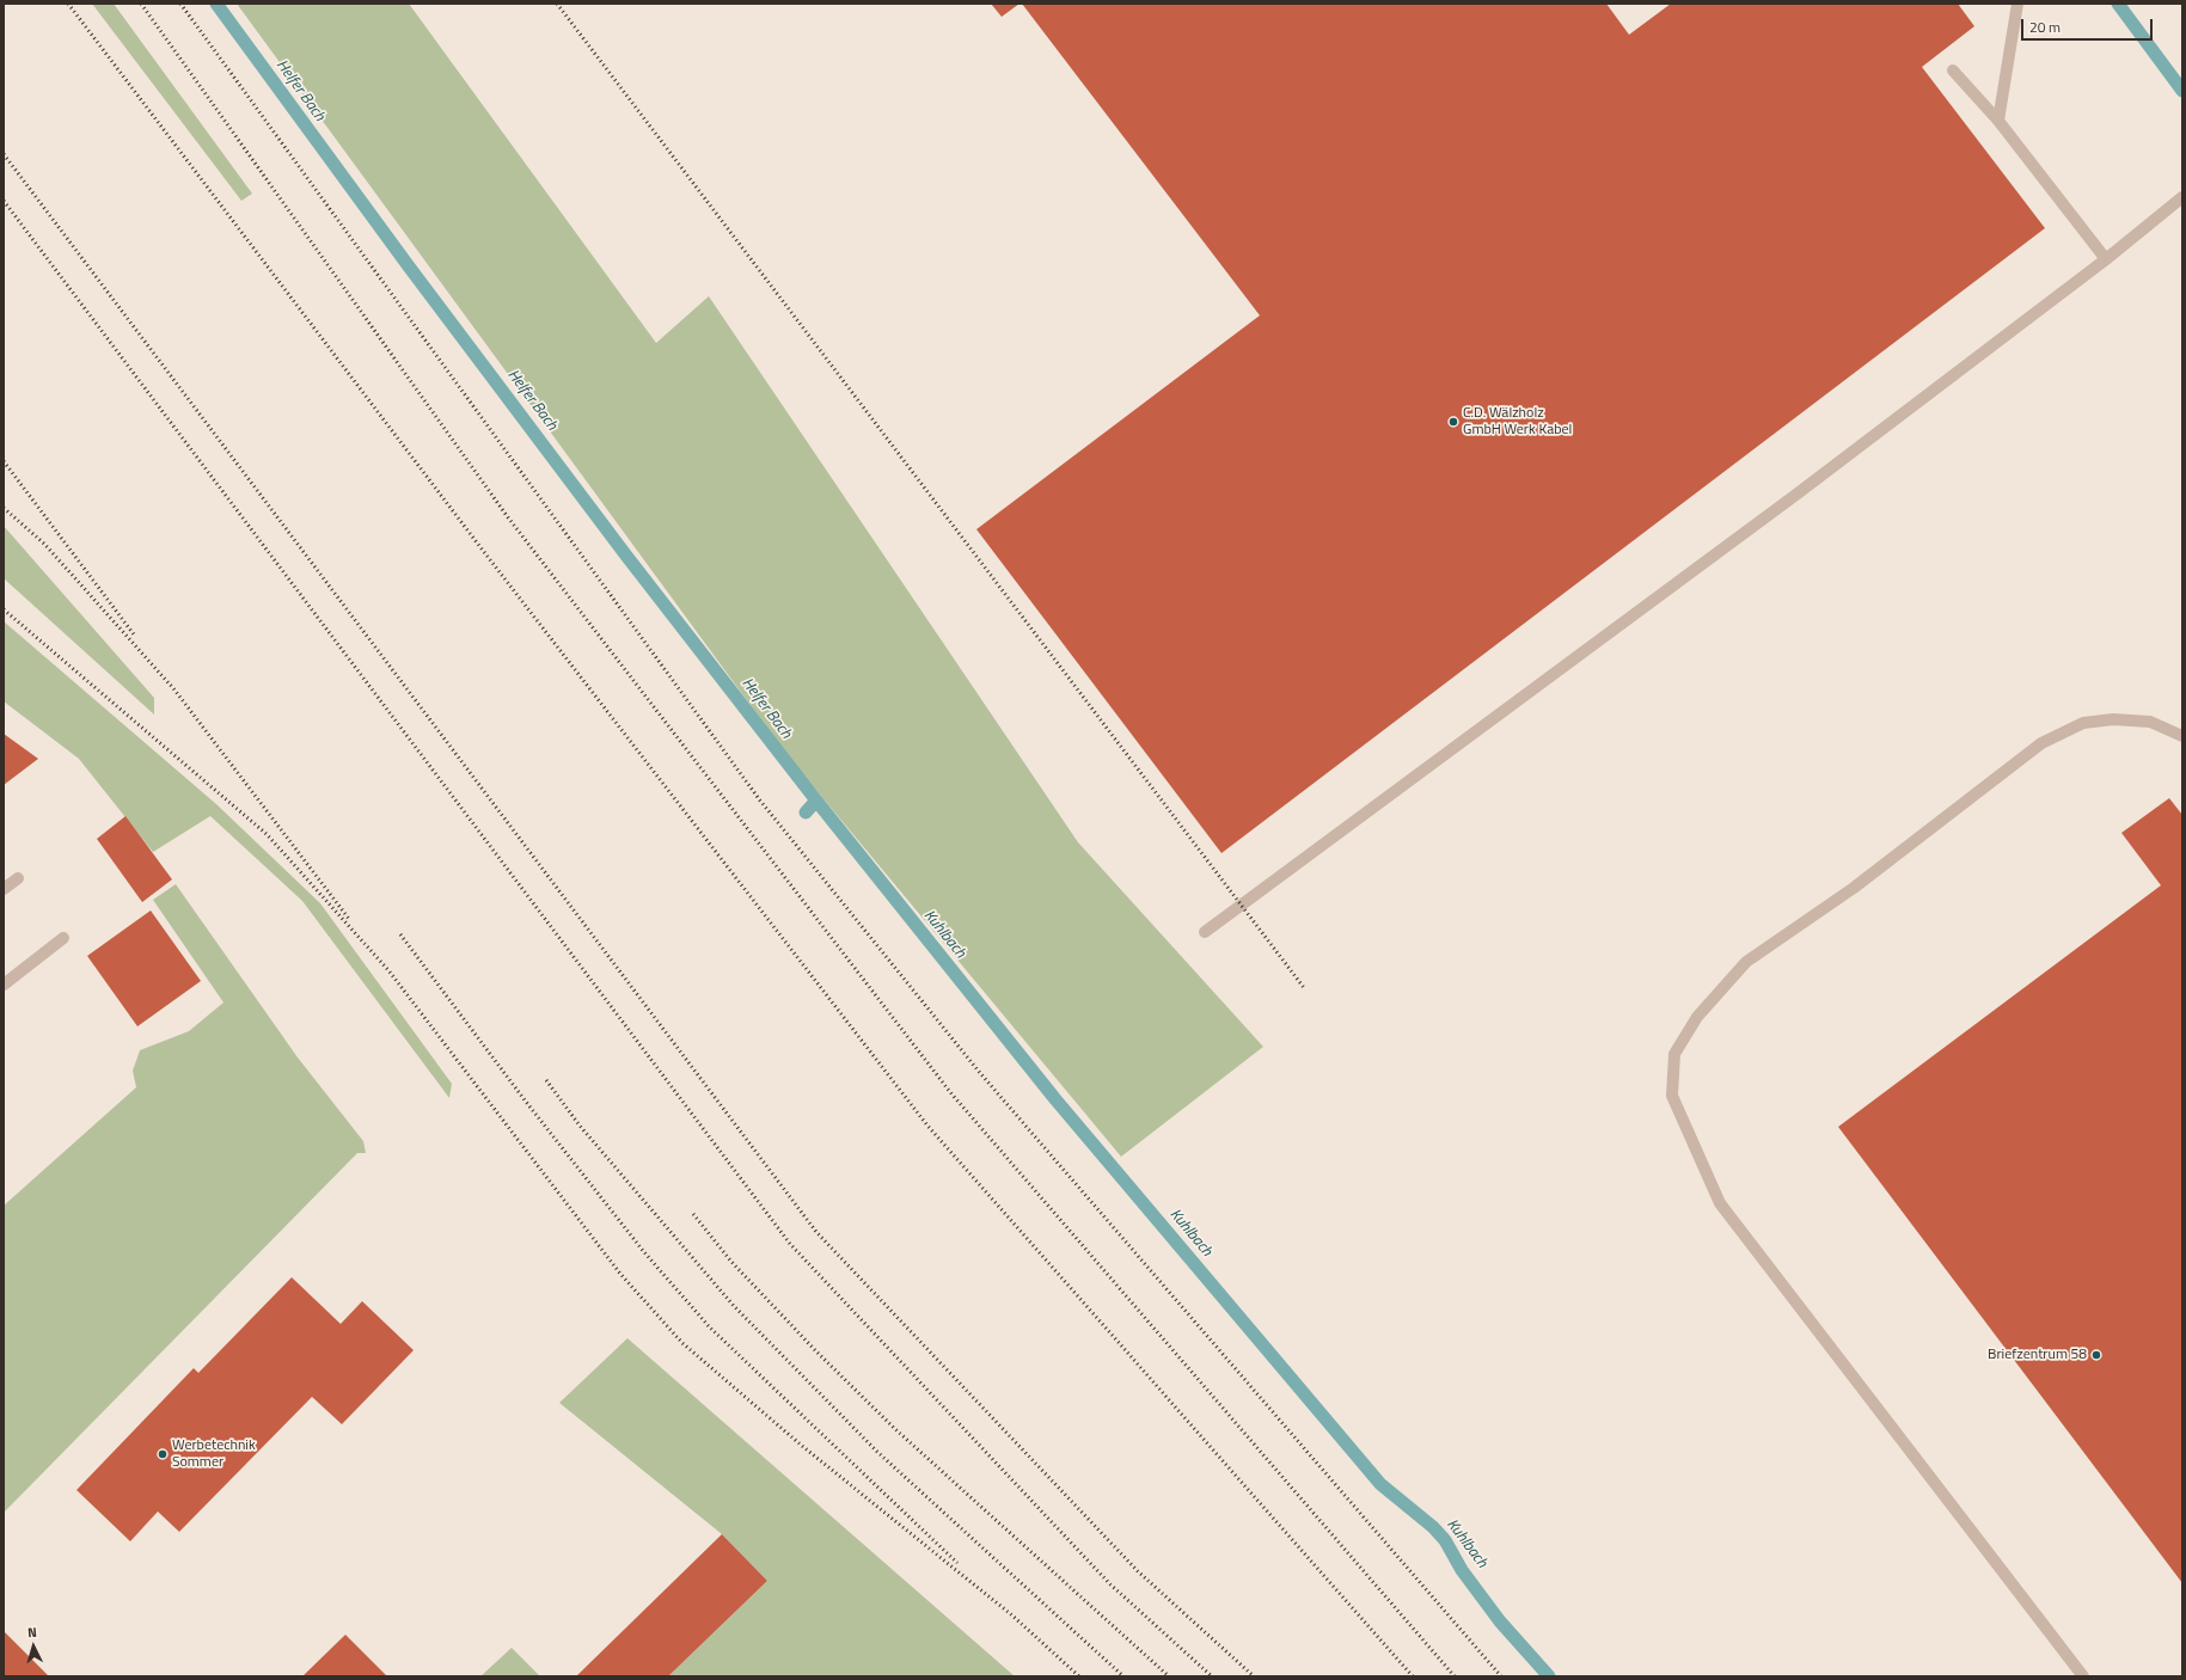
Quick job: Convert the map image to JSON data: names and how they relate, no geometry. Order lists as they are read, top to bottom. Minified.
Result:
{"water":["Helfer Bach","Kuhlbach"],"places":["C.D. Wälzholz GmbH Werk Kabel","Briefzentrum 58","Werbetechnik Sommer"],"scale_bar":"20 m","north":"top"}
